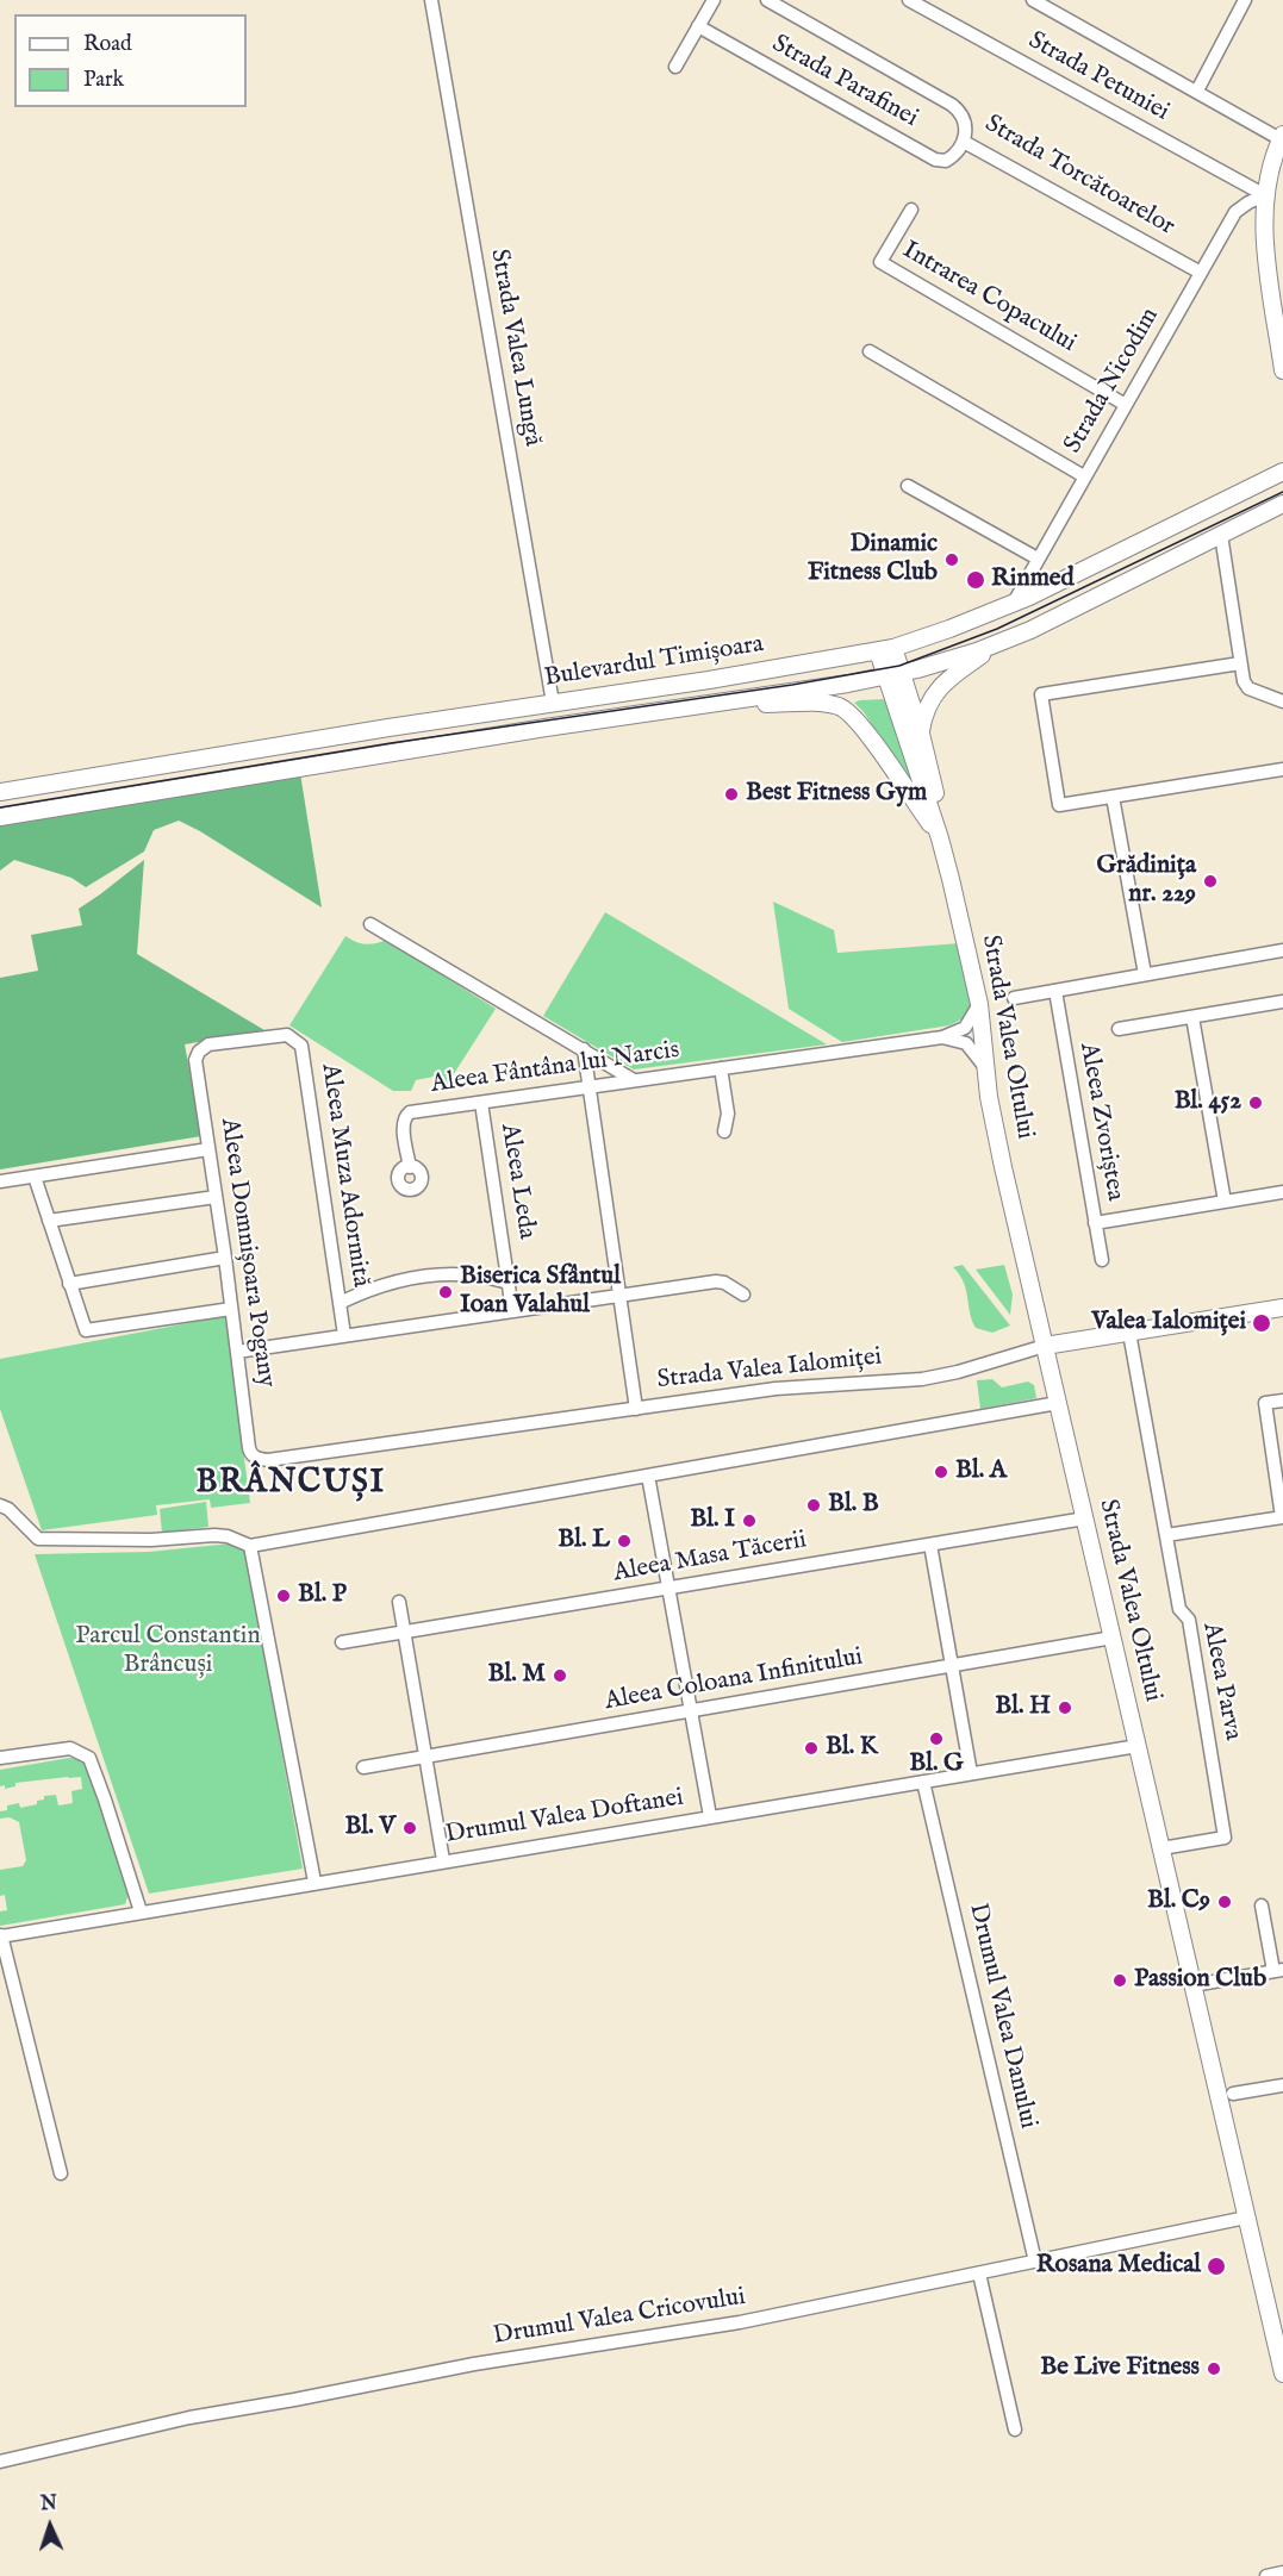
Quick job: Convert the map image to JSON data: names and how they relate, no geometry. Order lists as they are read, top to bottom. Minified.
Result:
{"streets":{"main road":["Bulevardul Timișoara","Strada Valea Oltului","Strada Valea Ialomiței"],"street":["Strada Petuniei","Strada Parafinei","Strada Torcătoarelor","Intrarea Copacului","Strada Valea Lungă","Strada Nicodim","Aleea Fântâna lui Narcis","Aleea Zvoriștea","Aleea Muza Adormită","Aleea Leda","Aleea Domnișoara Pogany","Aleea Masa Tăcerii","Aleea Coloana Infinitului","Aleea Parva","Drumul Valea Doftanei","Drumul Valea Danului","Drumul Valea Cricovului"]},"crossings":[["Strada Petuniei","Strada Nicodim"],["Strada Parafinei","Strada Torcătoarelor"],["Strada Torcătoarelor","Strada Nicodim"],["Intrarea Copacului","Strada Nicodim"],["Strada Valea Lungă","Bulevardul Timișoara"],["Strada Nicodim","Bulevardul Timișoara"],["Bulevardul Timișoara","Strada Valea Oltului"],["Strada Valea Oltului","Aleea Fântâna lui Narcis"],["Strada Valea Oltului","Strada Valea Ialomiței"],["Strada Valea Oltului","Aleea Masa Tăcerii"],["Strada Valea Oltului","Aleea Coloana Infinitului"],["Strada Valea Oltului","Aleea Parva"],["Strada Valea Oltului","Drumul Valea Doftanei"],["Strada Valea Oltului","Drumul Valea Cricovului"],["Aleea Fântâna lui Narcis","Aleea Leda"],["Aleea Muza Adormită","Aleea Domnișoara Pogany"],["Aleea Domnișoara Pogany","Strada Valea Ialomiței"],["Strada Valea Ialomiței","Aleea Parva"],["Drumul Valea Doftanei","Drumul Valea Danului"],["Drumul Valea Danului","Drumul Valea Cricovului"]],"districts":["BRÂNCUȘI"],"parks":["Parcul Constantin Brâncuși"],"places":["Dinamic Fitness Club","Rinmed","Best Fitness Gym","Grădinița nr. 229","Bl. 452","Biserica Sfântul Ioan Valahul","Valea Ialomiței","Bl. A","Bl. B","Bl. I","Bl. L","Bl. P","Bl. M","Bl. H","Bl. G","Bl. K","Bl. V","Bl. C9","Passion Club","Rosana Medical","Be Live Fitness"],"legend":["Road","Park"],"north":"top"}
